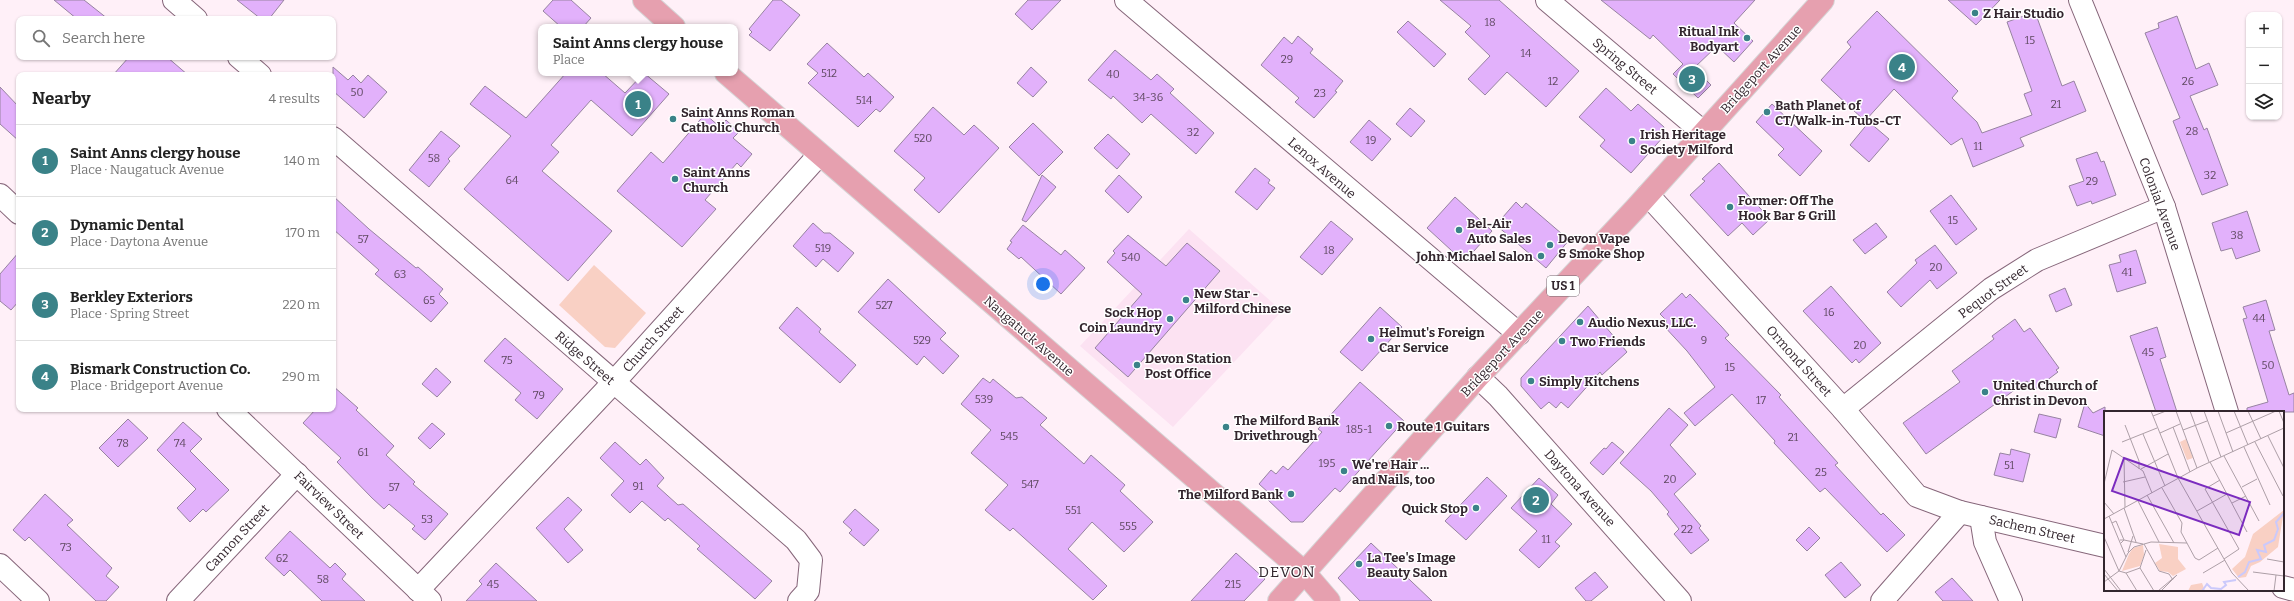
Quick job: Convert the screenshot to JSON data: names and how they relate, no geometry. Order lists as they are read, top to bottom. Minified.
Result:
{"streets":{"main road":["Bridgeport Avenue","US 1","Naugatuck Avenue"],"street":["Spring Street","Lenox Avenue","Colonial Avenue","Pequot Street","Church Street","Ridge Street","Ormond Street","Daytona Avenue","Fairview Street","Sachem Street","Cannon Street"]},"crossings":[["Spring Street","Bridgeport Avenue"],["Bridgeport Avenue","Lenox Avenue"],["Bridgeport Avenue","Naugatuck Avenue"],["Bridgeport Avenue","Ormond Street"],["Bridgeport Avenue","Daytona Avenue"],["Colonial Avenue","Pequot Street"],["Pequot Street","Ormond Street"],["Naugatuck Avenue","Church Street"],["Church Street","Ridge Street"],["Church Street","Fairview Street"],["Ormond Street","Sachem Street"],["Fairview Street","Cannon Street"]],"districts":["DEVON"],"places":["Z Hair Studio","Ritual Ink Bodyart","Bath Planet of CT/Walk-in-Tubs-CT","Saint Anns Roman Catholic Church","Irish Heritage Society Milford","Saint Anns Church","Former: Off The Hook Bar & Grill","Bel-Air Auto Sales","Devon Vape & Smoke Shop","John Michael Salon","New Star - Milford Chinese","Sock Hop Coin Laundry","Audio Nexus, LLC.","Helmut's Foreign Car Service","Two Friends","Devon Station Post Office","Simply Kitchens","United Church of Christ in Devon","Route 1 Guitars","The Milford Bank Drivethrough","We're Hair ... and Nails, too","The Milford Bank","Quick Stop","La Tee's Image Beauty Salon"],"house_numbers":["18","15","14","29","512","40","12","26","50","23","34-36","514","21","28","32","520","19","11","58","32","64","29","15","38","57","519","18","540","20","41","63","65","527","16","44","529","9","20","45","75","50","15","79","539","17","185-1","545","21","78","74","61","195","51","25","20","547","91","57","551","53","555","22","11","73","62","58","45","215"],"page":{"map_buttons":["+","−"],"search":"Search here","popup":["Saint Anns clergy house","Place"],"pins":["4","3","1","2"],"heading":["Nearby","4 results"],"list":[{"mark":"1","name":"Saint Anns clergy house","note":"Place · Naugatuck Avenue","value":"140 m"},{"mark":"2","name":"Dynamic Dental","note":"Place · Daytona Avenue","value":"170 m"},{"mark":"3","name":"Berkley Exteriors","note":"Place · Spring Street","value":"220 m"},{"mark":"4","name":"Bismark Construction Co.","note":"Place · Bridgeport Avenue","value":"290 m"}]}}
